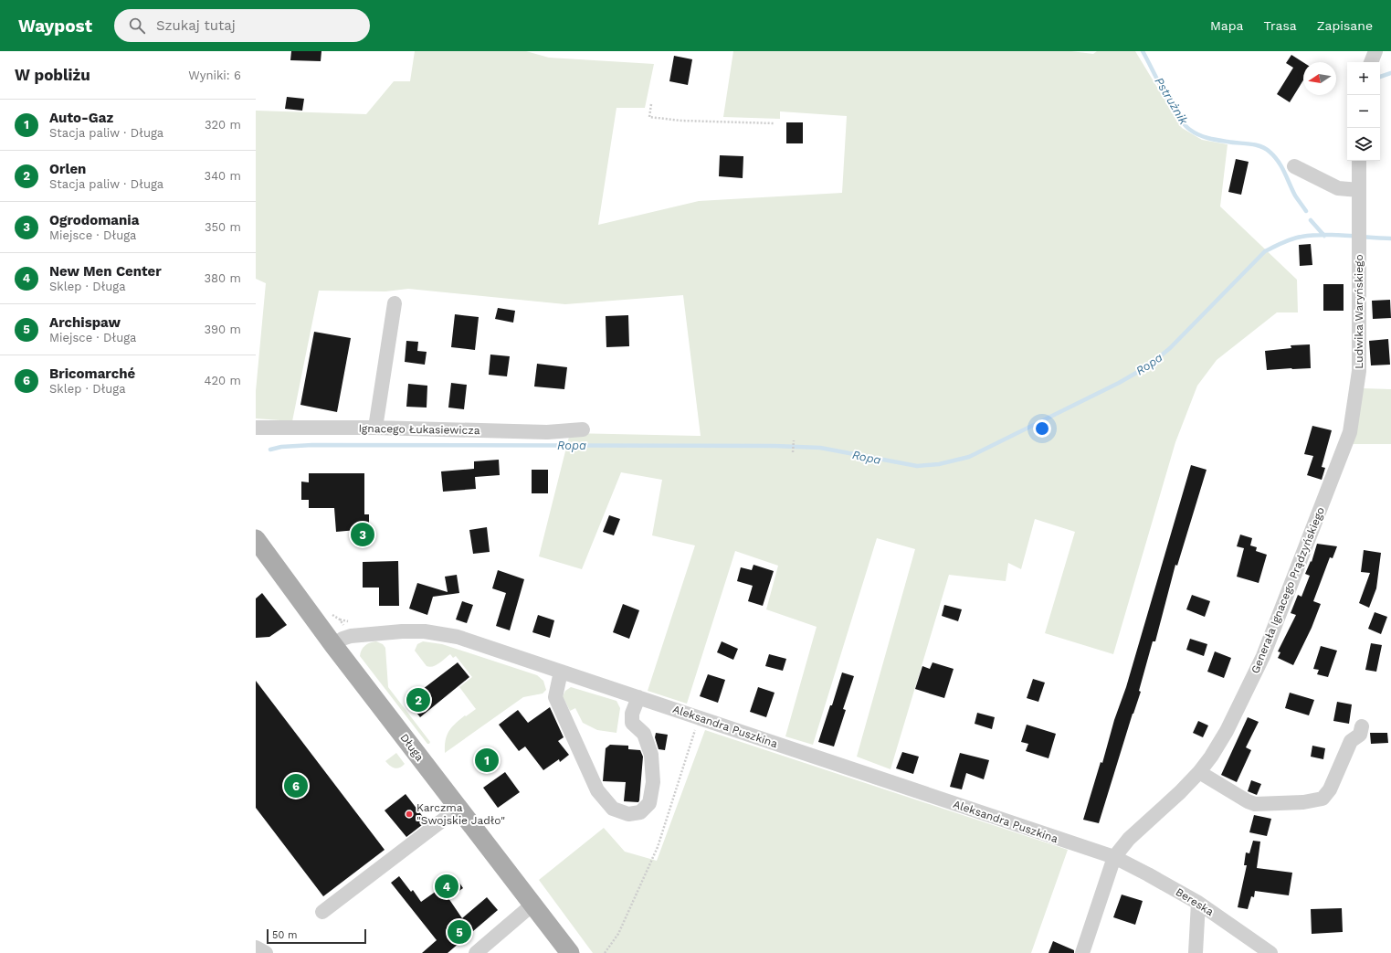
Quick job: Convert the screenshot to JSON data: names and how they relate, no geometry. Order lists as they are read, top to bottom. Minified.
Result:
{"streets":{"main road":["Długa"],"street":["Ludwika Waryńskiego","Ignacego Łukasiewicza","Generała Ignacego Prądzyńskiego","Aleksandra Puszkina","Bereska"]},"crossings":[["Ludwika Waryńskiego","Generała Ignacego Prądzyńskiego"],["Generała Ignacego Prądzyńskiego","Aleksandra Puszkina"],["Generała Ignacego Prądzyńskiego","Bereska"],["Aleksandra Puszkina","Długa"],["Aleksandra Puszkina","Bereska"]],"water":["Pstrużnik","Ropa"],"places":["Karczma \"Swojskie Jadło\""],"scale_bar":"50 m","north":"left","page":{"header":"Waypost","search":"Szukaj tutaj","nav":["Mapa","Trasa","Zapisane"],"heading":["W pobliżu","Wyniki: 6"],"map_buttons":["+","−"],"list":[{"mark":"1","name":"Auto-Gaz","note":"Stacja paliw · Długa","value":"320 m"},{"mark":"2","name":"Orlen","note":"Stacja paliw · Długa","value":"340 m"},{"mark":"3","name":"Ogrodomania","note":"Miejsce · Długa","value":"350 m"},{"mark":"4","name":"New Men Center","note":"Sklep · Długa","value":"380 m"},{"mark":"5","name":"Archispaw","note":"Miejsce · Długa","value":"390 m"},{"mark":"6","name":"Bricomarché","note":"Sklep · Długa","value":"420 m"}],"pins":["3","2","1","6","4","5"],"scale":"50 m"}}
